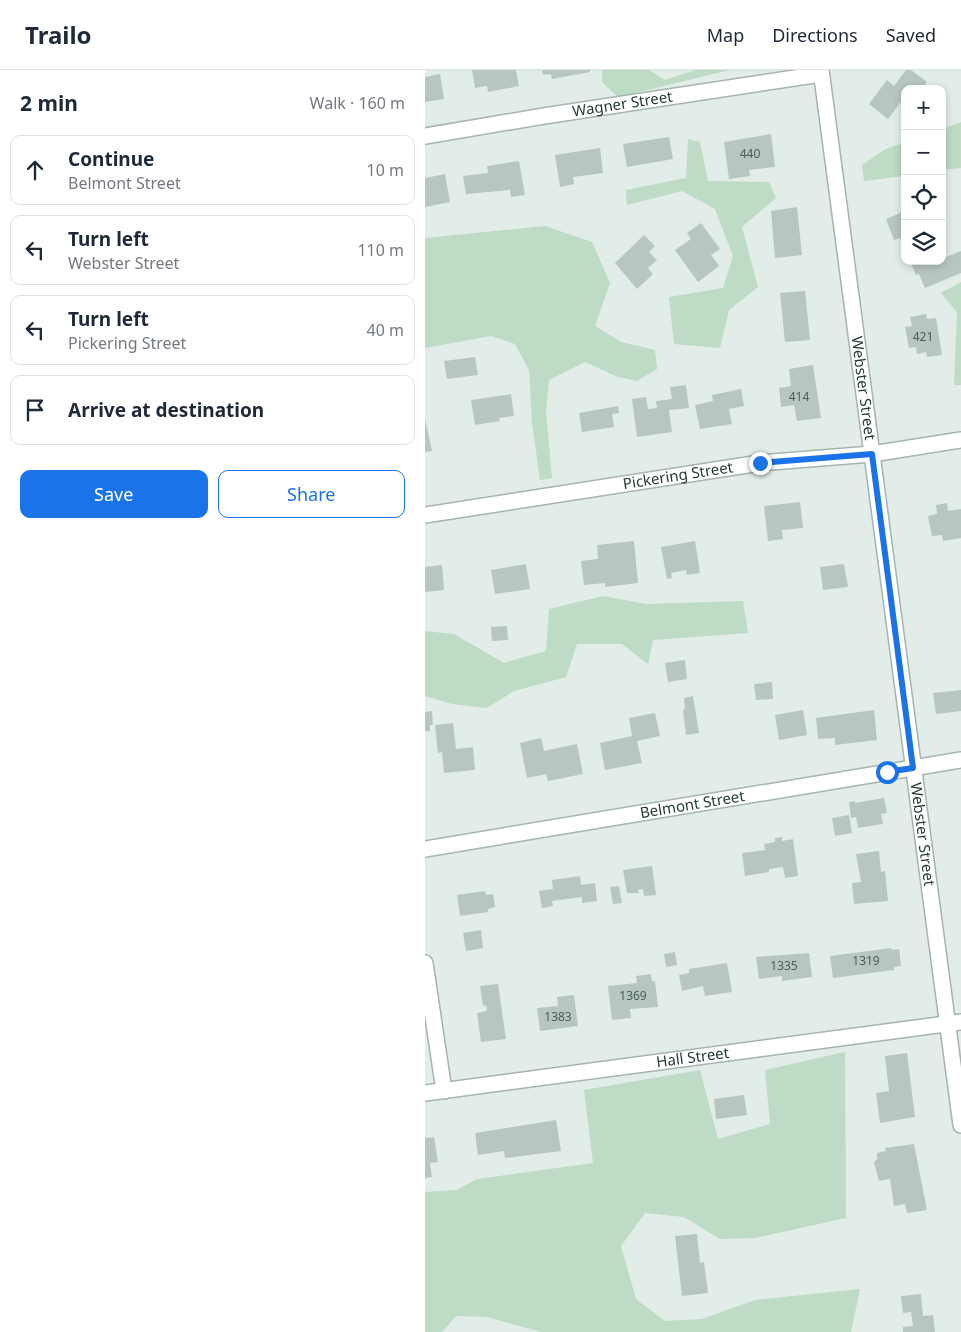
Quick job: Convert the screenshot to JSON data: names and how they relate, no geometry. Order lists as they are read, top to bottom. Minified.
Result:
{"streets":{"street":["Wagner Street","Webster Street","Pickering Street","Belmont Street","Hall Street"]},"crossings":[["Wagner Street","Webster Street"],["Webster Street","Pickering Street"],["Webster Street","Belmont Street"],["Webster Street","Hall Street"]],"house_numbers":["440","421","414","1319","1335","1369","1383"],"page":{"header":"Trailo","nav":["Map","Directions","Saved"],"heading":["2 min","Walk · 160 m"],"map_buttons":["+","−"],"list":[["Continue","Belmont Street","10 m"],["Turn left","Webster Street","110 m"],["Turn left","Pickering Street","40 m"],"Arrive at destination"],"buttons":["Save","Share"]}}
